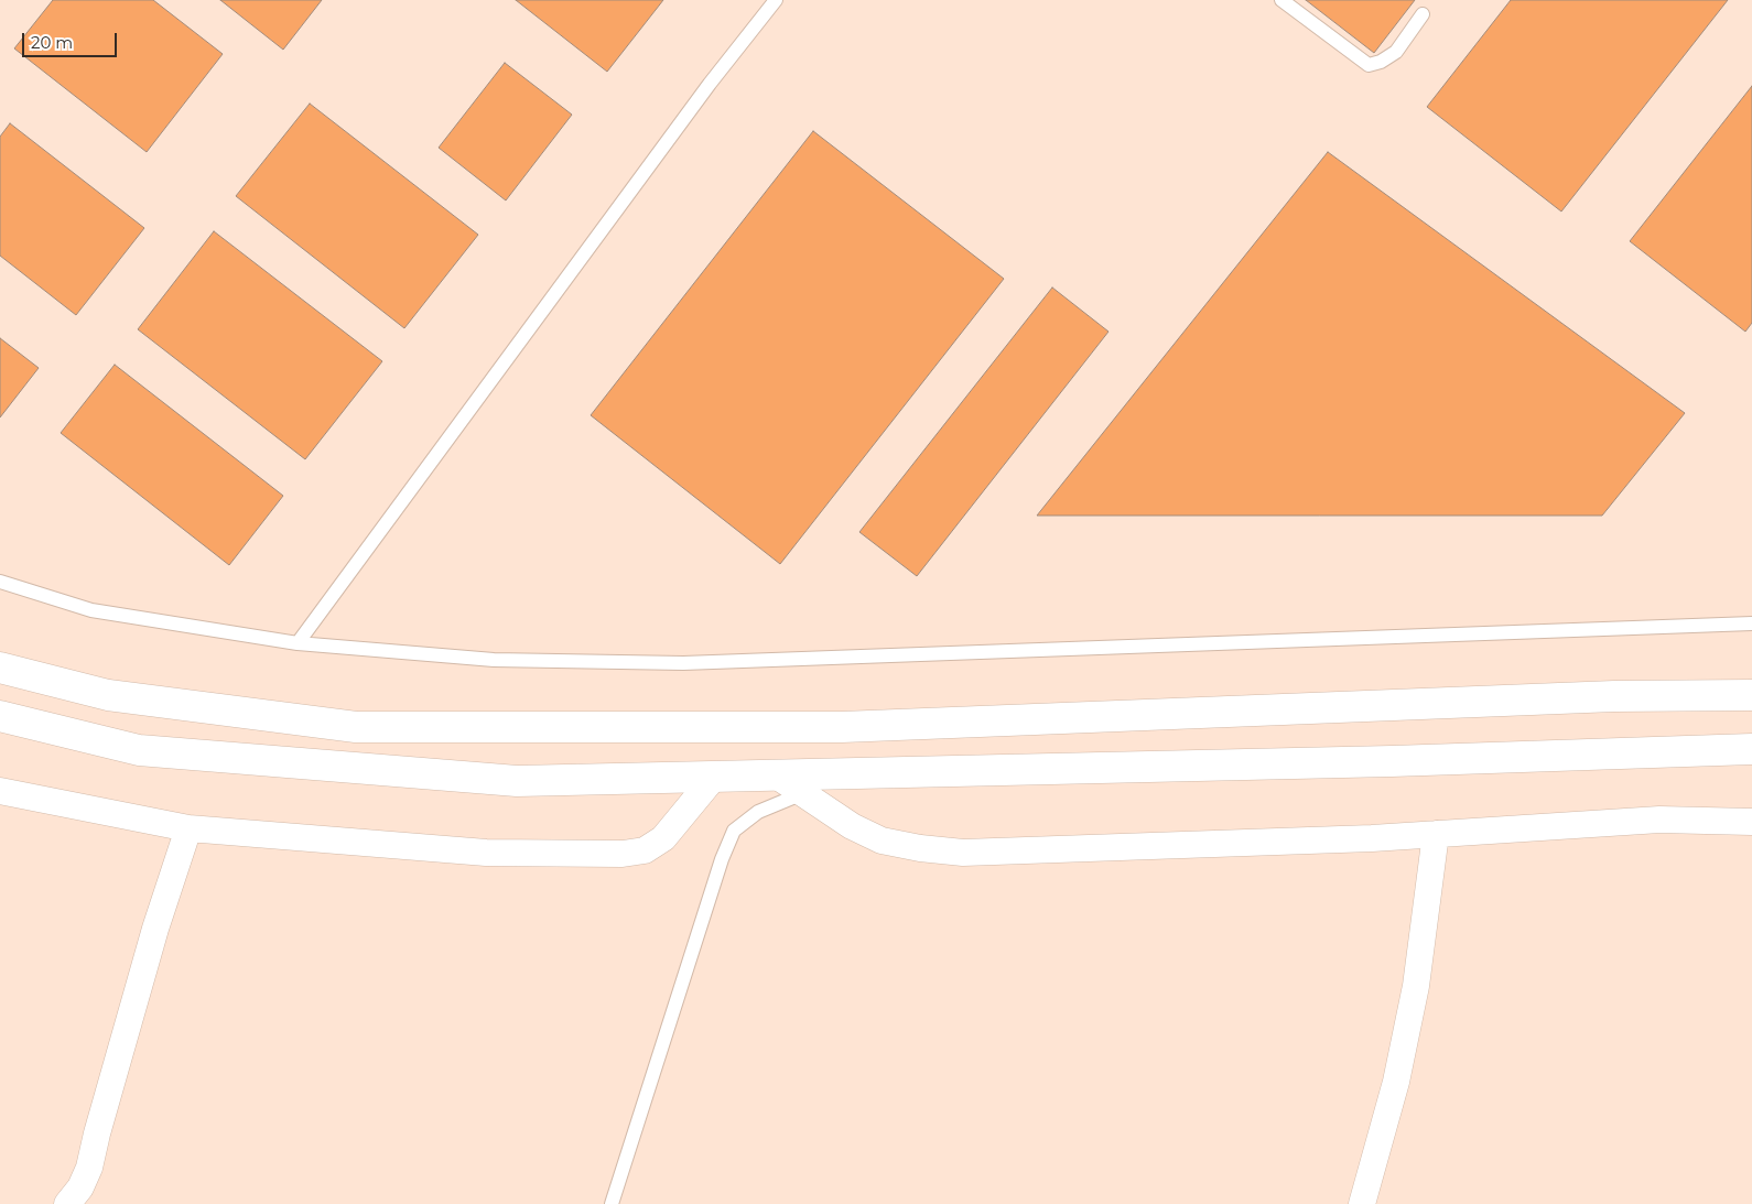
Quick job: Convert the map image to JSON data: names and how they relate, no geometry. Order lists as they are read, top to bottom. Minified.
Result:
{"scale_bar":"20 m"}
